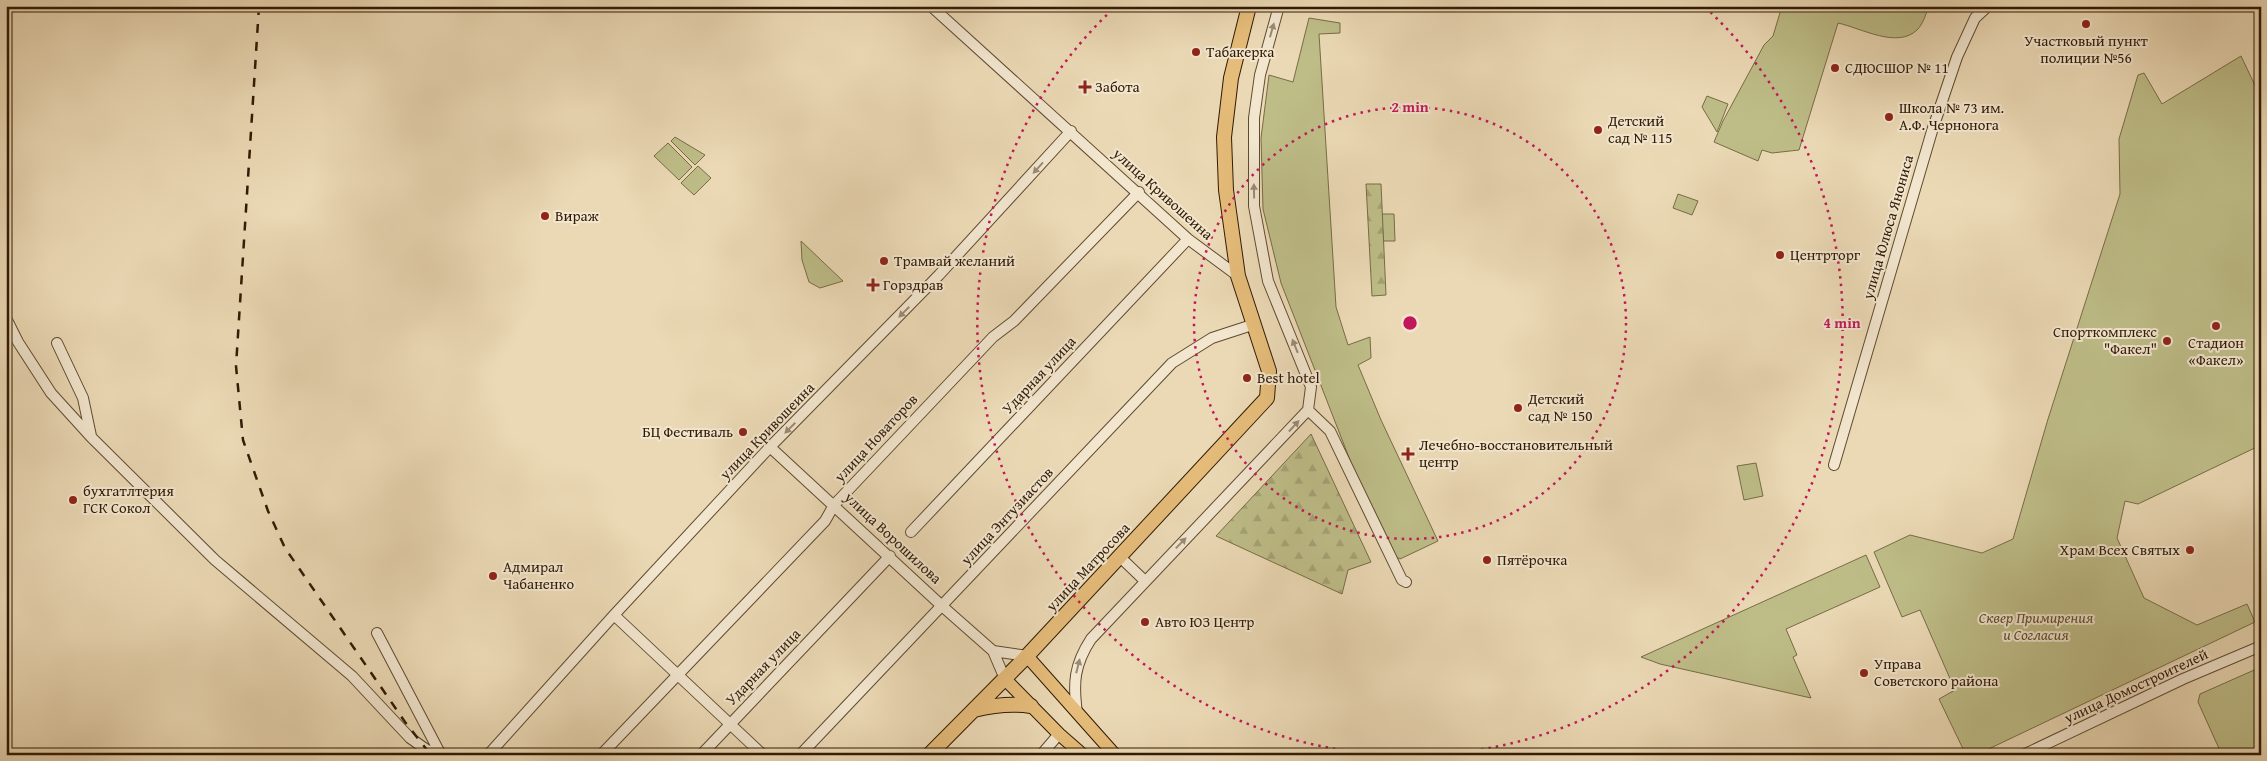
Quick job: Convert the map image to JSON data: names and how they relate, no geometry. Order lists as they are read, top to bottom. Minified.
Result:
{"streets":{"highway":["улица Матросова"],"main road":["улица Ворошилова"],"street":["улица Кривошеина","улица Юлюса Янониса","Ударная улица","улица Новаторов","улица Энтузиастов","улица Домостроителей"]},"crossings":[["улица Кривошеина","Ударная улица"],["улица Кривошеина","улица Новаторов"],["улица Кривошеина","улица Ворошилова"],["Ударная улица","улица Ворошилова"],["улица Новаторов","улица Ворошилова"],["улица Энтузиастов","улица Ворошилова"],["улица Энтузиастов","улица Матросова"],["улица Ворошилова","улица Матросова"]],"parks":["Сквер Примирения и Согласия"],"places":{"other":["Участковый пункт полиции №56","Табакерка","СДЮСШОР № 11","Школа № 73 им. А.Ф. Чернонога","Детский сад № 115","Вираж","Центрторг","Трамвай желаний","Стадион «Факел»","Спорткомплекс \"Факел\"","Best hotel","Детский сад № 150","БЦ Фестиваль","бухгатлтерия ГСК Сокол","Храм Всех Святых","Пятёрочка","Адмирал Чабаненко","Авто ЮЗ Центр","Управа Советского района"],"health":["Забота","Горздрав","Лечебно-восстановительный центр"]},"rings":["2 min","4 min"]}
